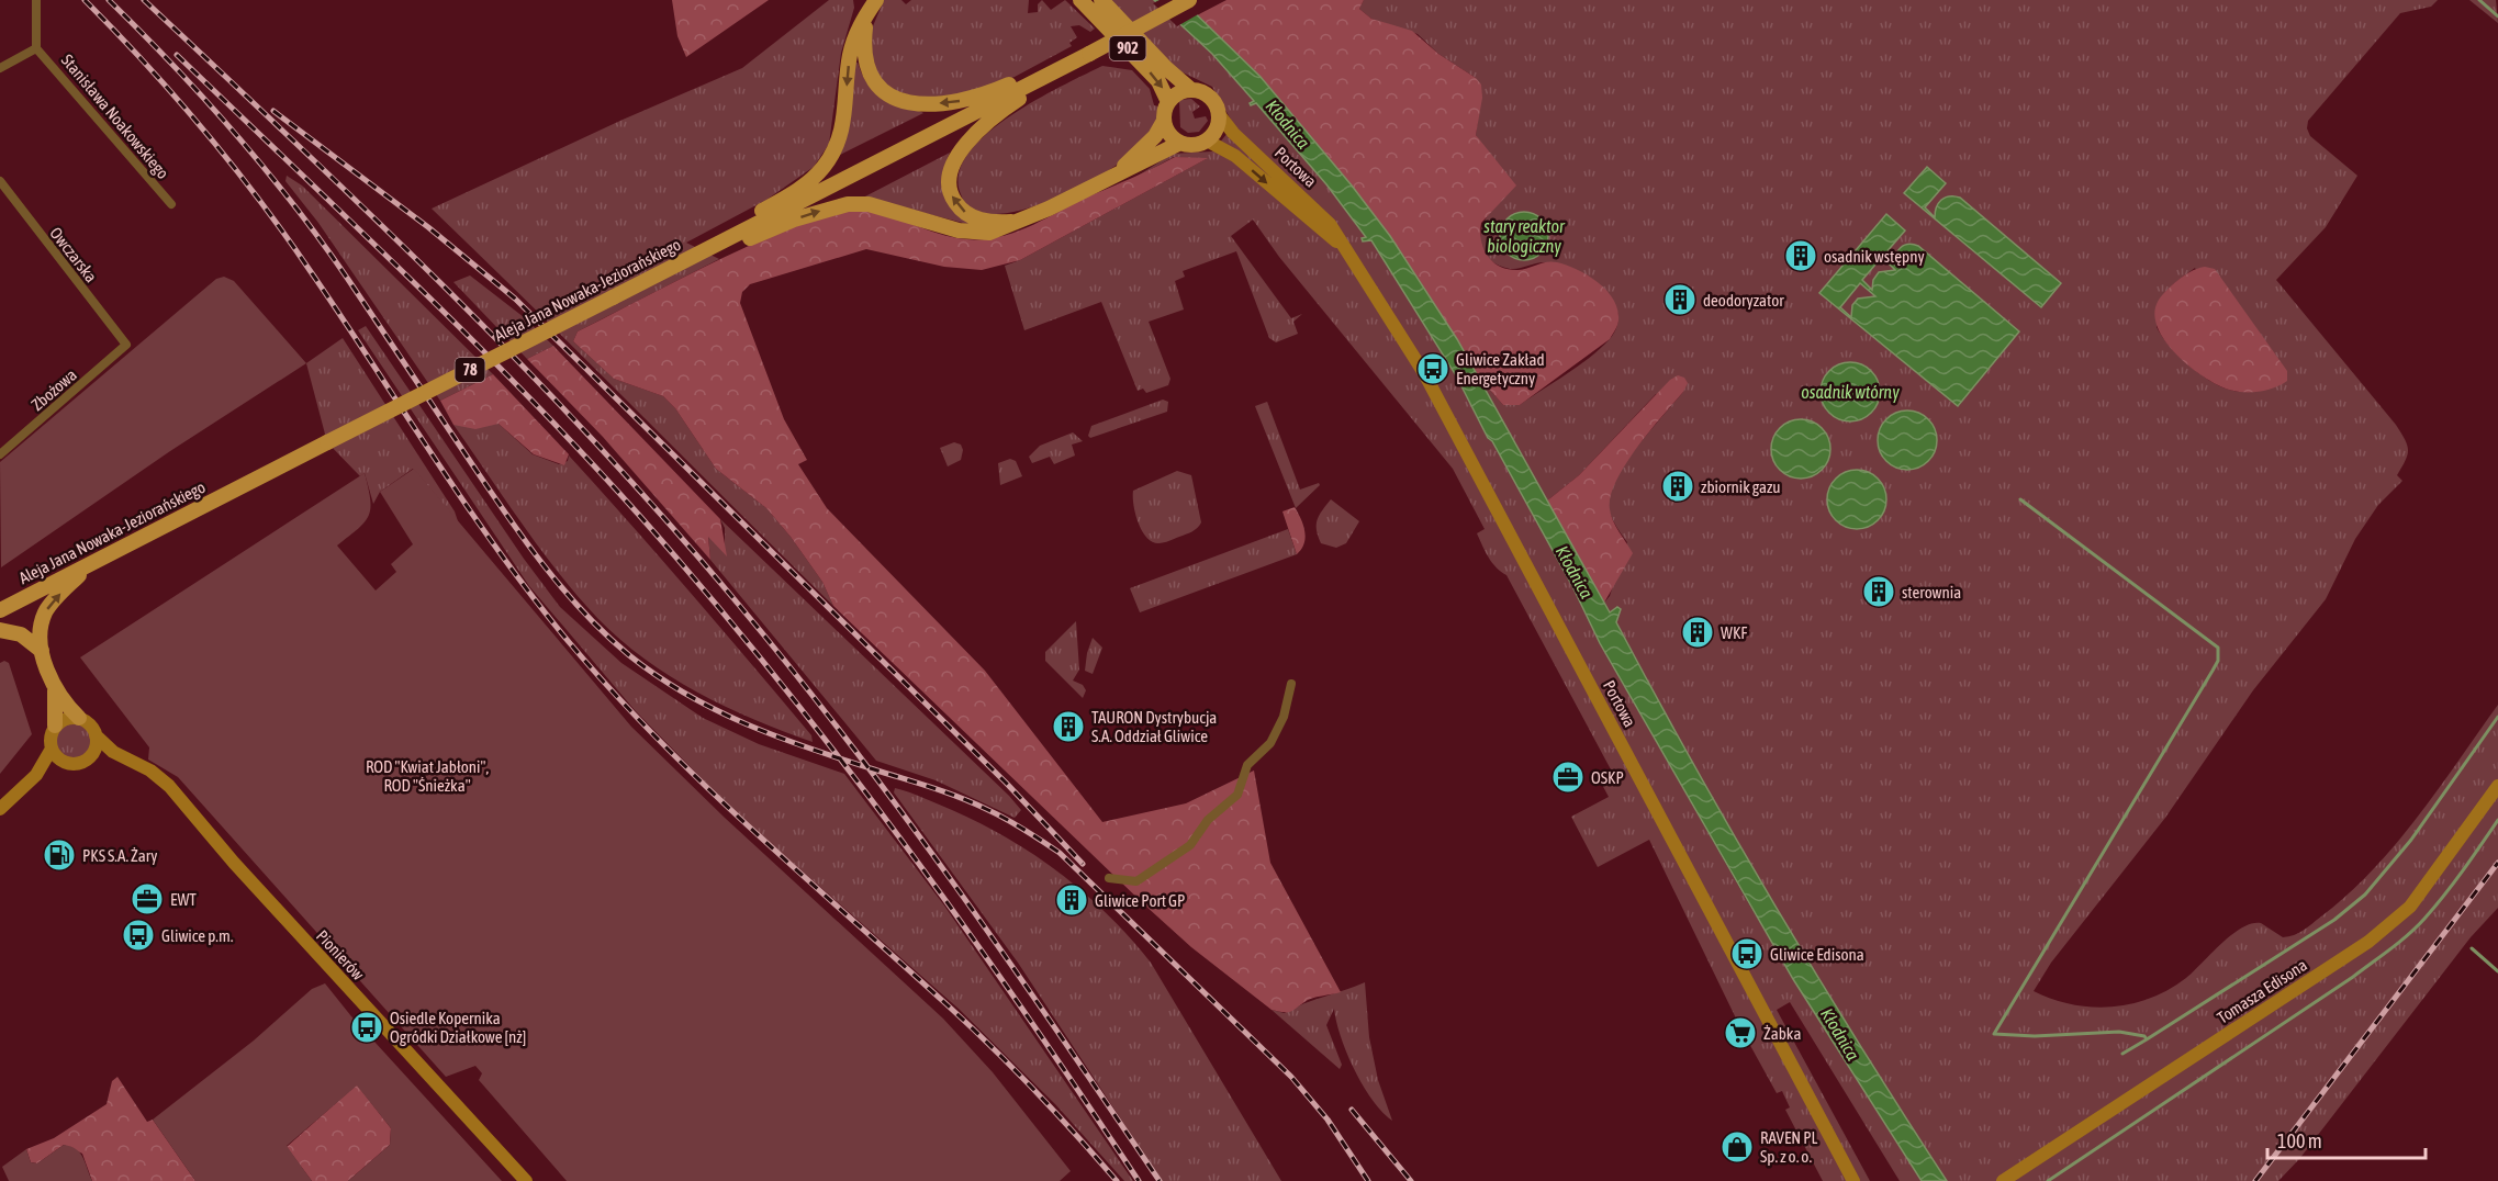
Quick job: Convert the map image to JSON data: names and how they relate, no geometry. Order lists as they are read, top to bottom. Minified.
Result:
{"streets":{"main road":["902","Aleja Jana Nowaka-Jeziorańskiego","78"],"street":["Stanisława Noakowskiego","Portowa","Owczarska","Zbożowa","Pionierów","Tomasza Edisona"]},"crossings":[["902","Portowa"],["Owczarska","Zbożowa"]],"water":["Kłodnica","stary reaktor biologiczny","osadnik wtórny"],"parks":["ROD \"Kwiat Jabłoni\", ROD \"Śnieżka\""],"places":{"building":["osadnik wstępny","deodoryzator","zbiornik gazu","sterownia","WKF","TAURON Dystrybucja S.A. Oddział Gliwice","Gliwice Port GP"],"bus stop":["Gliwice Zakład Energetyczny","Gliwice p.m.","Gliwice Edisona","Osiedle Kopernika Ogródki Działkowe [nż]"],"office":["OSKP","EWT"],"fuel station":["PKS S.A. Żary"],"supermarket":["Żabka"],"shop":["RAVEN PL Sp. z o. o."]},"scale_bar":"100 m"}
